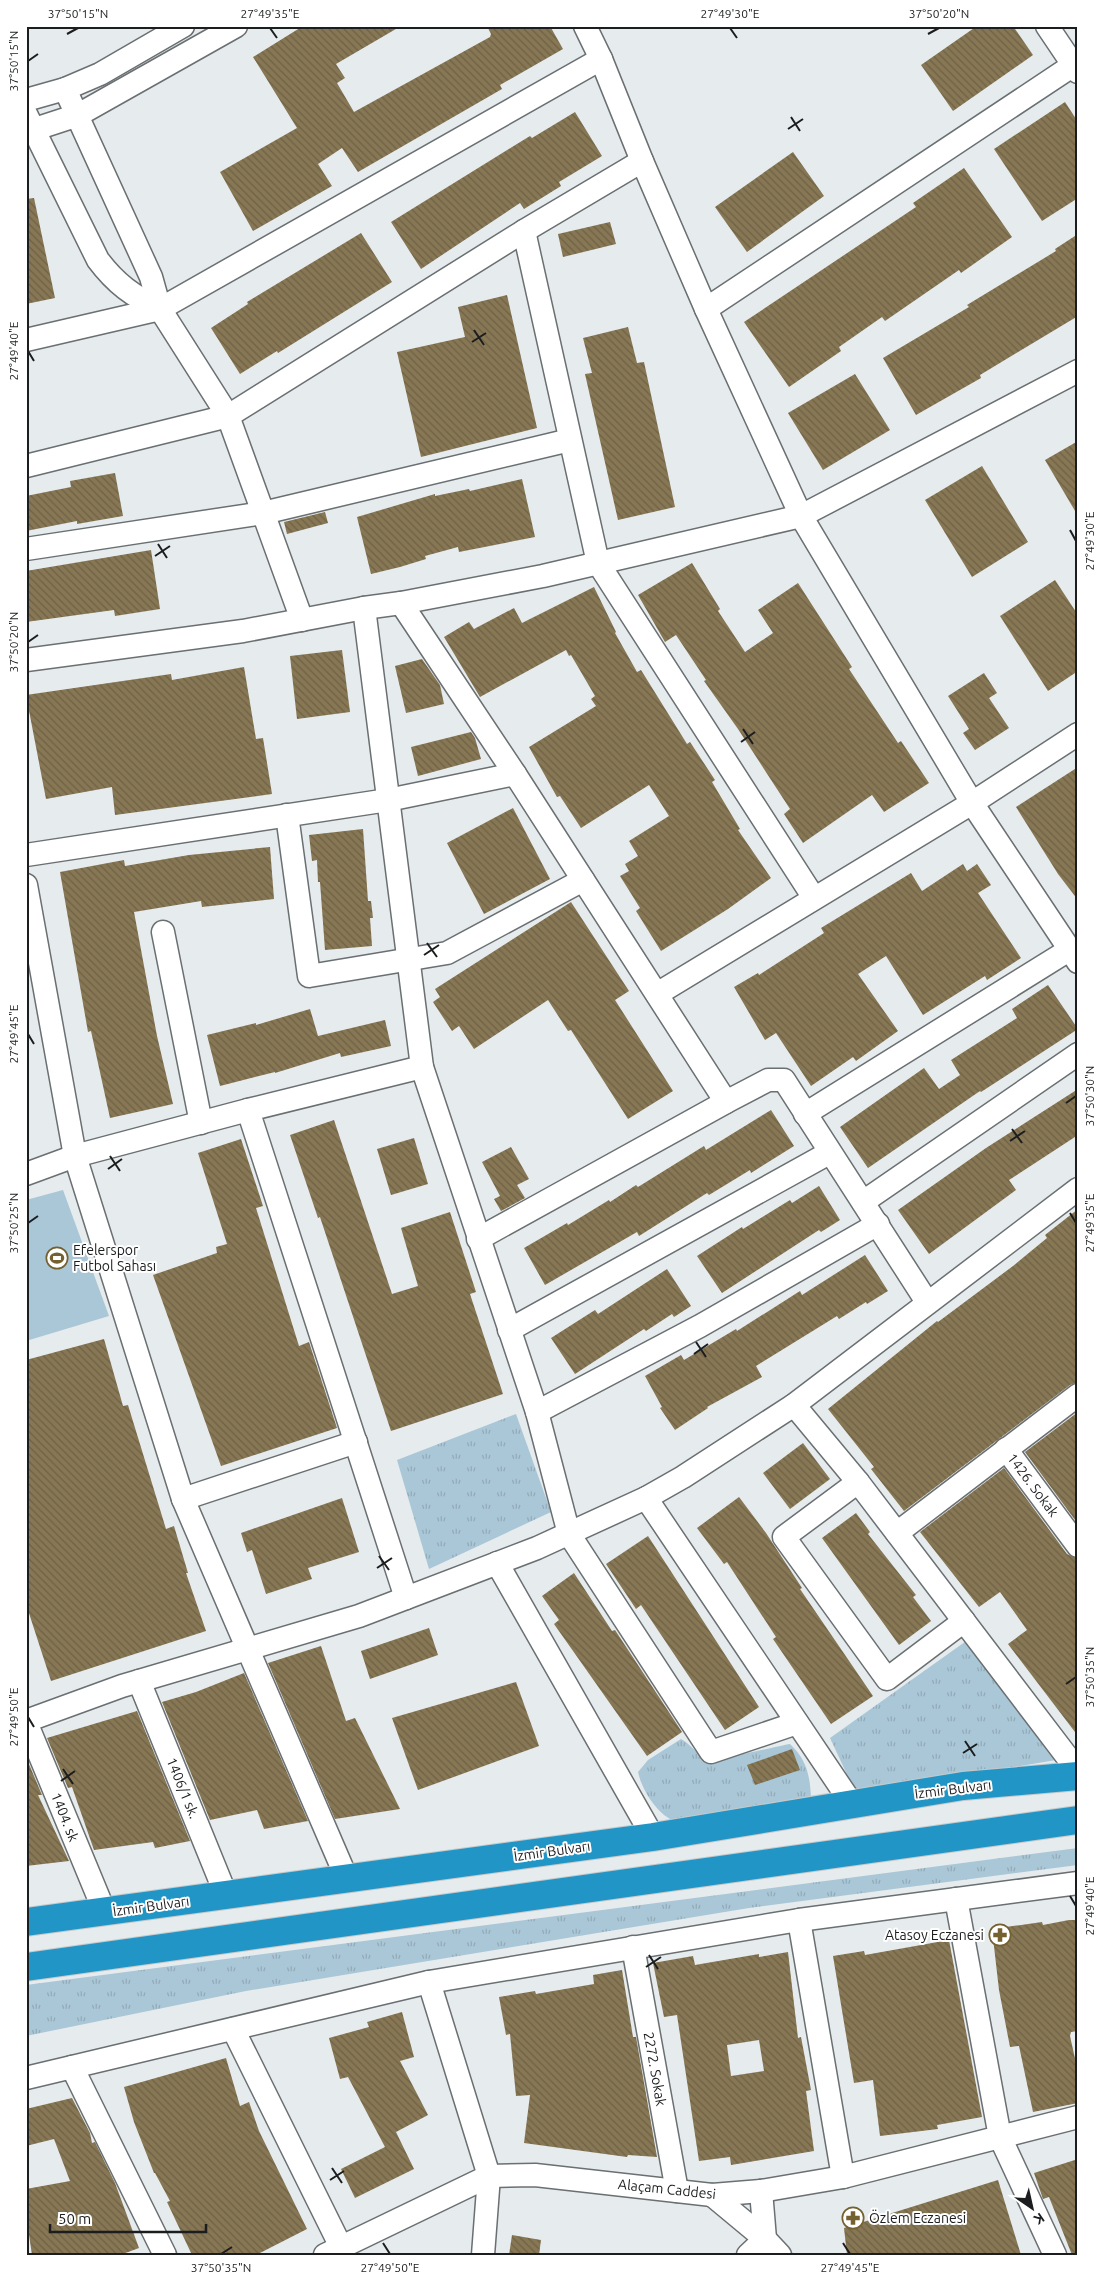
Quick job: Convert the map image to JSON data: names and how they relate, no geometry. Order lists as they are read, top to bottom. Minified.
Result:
{"streets":{"highway":["İzmir Bulvarı"],"street":["1426. Sokak","1406/1 sk.","1404. sk","2272. Sokak","Alaçam Caddesi"]},"crossings":[["1406/1 sk.","İzmir Bulvarı"],["İzmir Bulvarı","1404. sk"],["2272. Sokak","Alaçam Caddesi"]],"places":{"sports":["Efelerspor Futbol Sahası"],"pharmacy":["Atasoy Eczanesi","Özlem Eczanesi"]},"scale_bar":"50 m","north":"bottom right","coordinates":["37°50'15\"N","27°49'35\"E","27°49'30\"E","37°50'20\"N","27°49'40\"E","27°49'45\"E","37°50'30\"N","37°50'25\"N","37°50'35\"N","27°49'50\"E"]}
